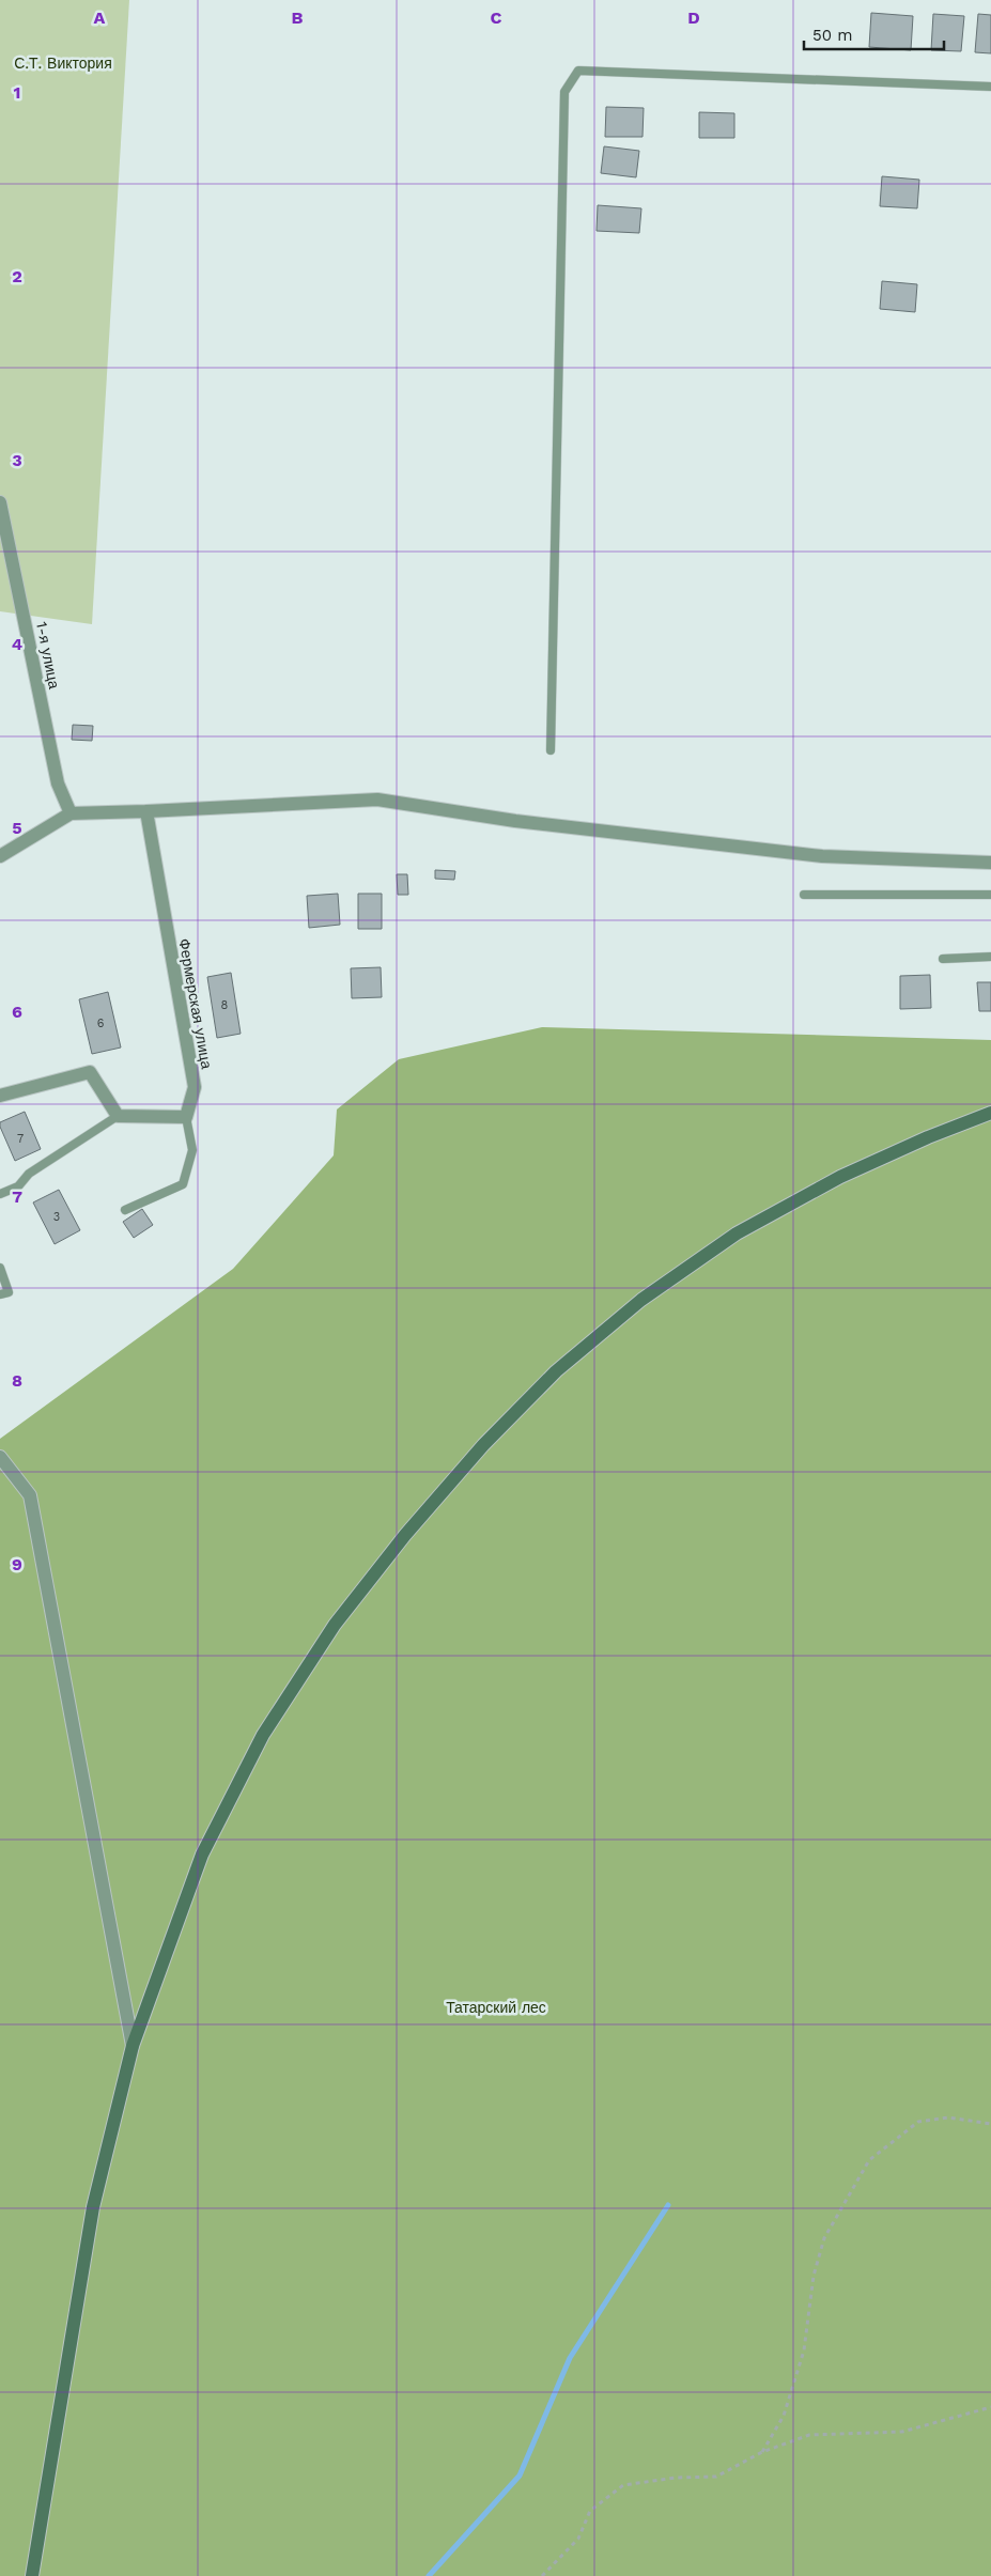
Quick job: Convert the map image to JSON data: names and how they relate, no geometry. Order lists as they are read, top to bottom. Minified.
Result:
{"streets":{"street":["1-я улица","Фермерская улица"]},"parks":["С.Т. Виктория","Татарский лес"],"house_numbers":["8","6","7","3"],"scale_bar":"50 m","grid":{"columns":["A","B","C","D"],"rows":["1","2","3","4","5","6","7","8","9"]}}
